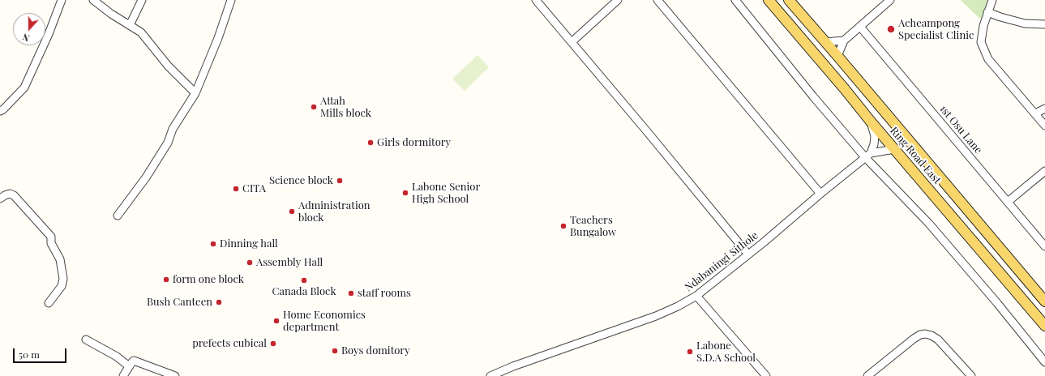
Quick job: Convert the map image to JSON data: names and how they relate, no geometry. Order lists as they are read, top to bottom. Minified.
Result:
{"streets":{"main road":["Ring Road East"],"street":["1st Osu Lane","Ndabaningi Sithole"]},"crossings":[["Ring Road East","Ndabaningi Sithole"]],"places":["Acheampong Specialist Clinic","Attah Mills block","Girls dormitory","Science block","CITA","Labone Senior High School","Administration block","Teachers Bungalow","Dinning hall","Assembly Hall","form one block","Canada Block","staff rooms","Bush Canteen","Home Economics department","prefects cubical","Boys domitory","Labone S.D.A School"],"scale_bar":"50 m","north":"bottom"}
